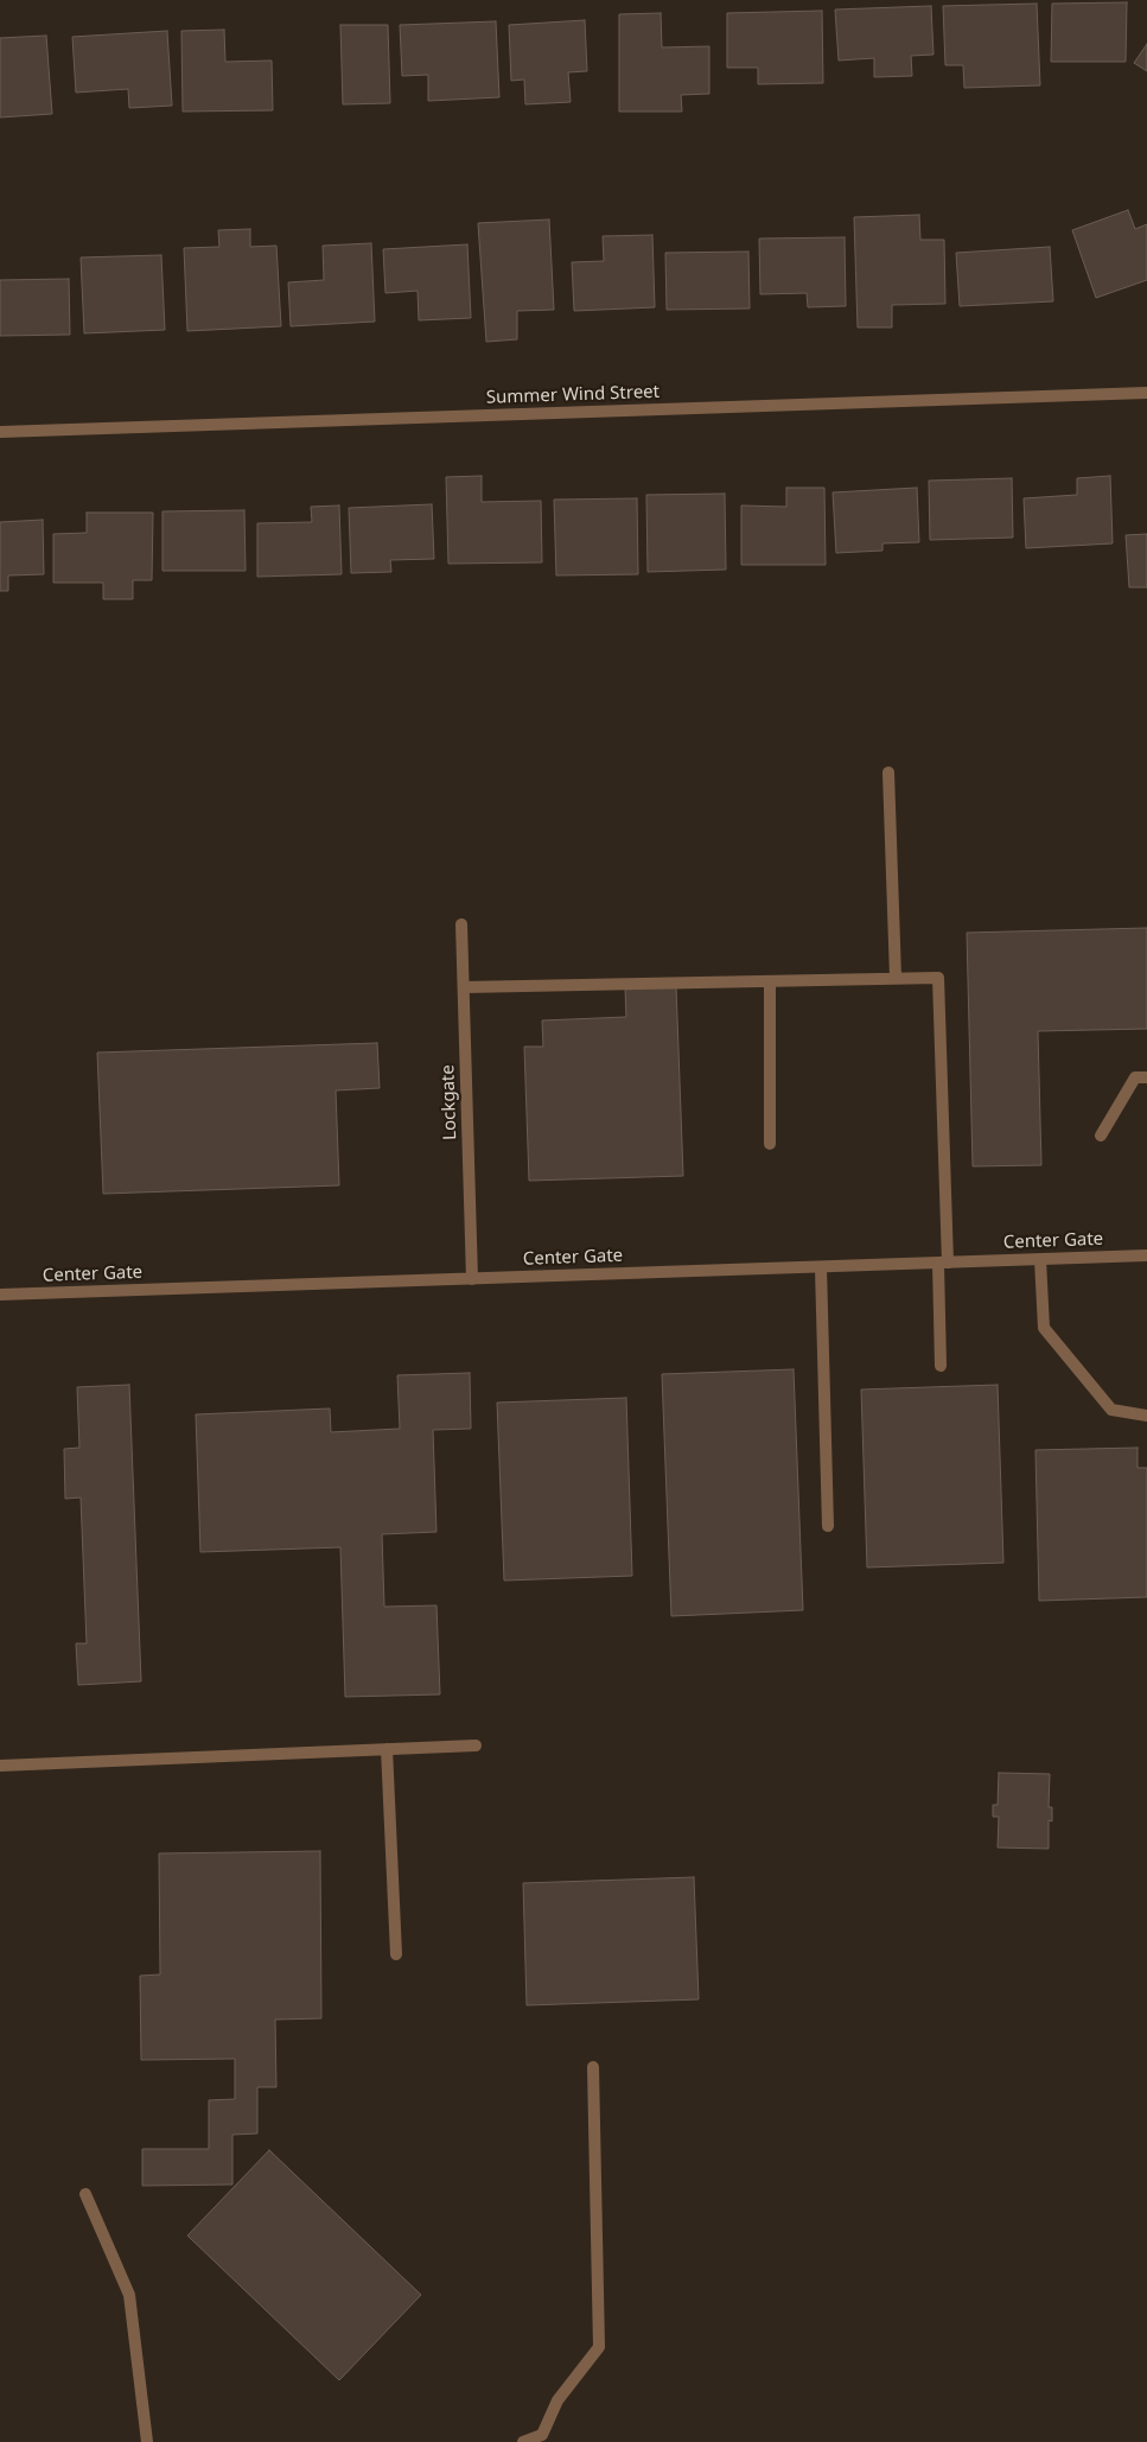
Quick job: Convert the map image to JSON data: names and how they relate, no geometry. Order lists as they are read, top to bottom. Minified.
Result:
{"streets":{"street":["Summer Wind Street","Lockgate","Center Gate"]},"crossings":[["Lockgate","Center Gate"]]}
